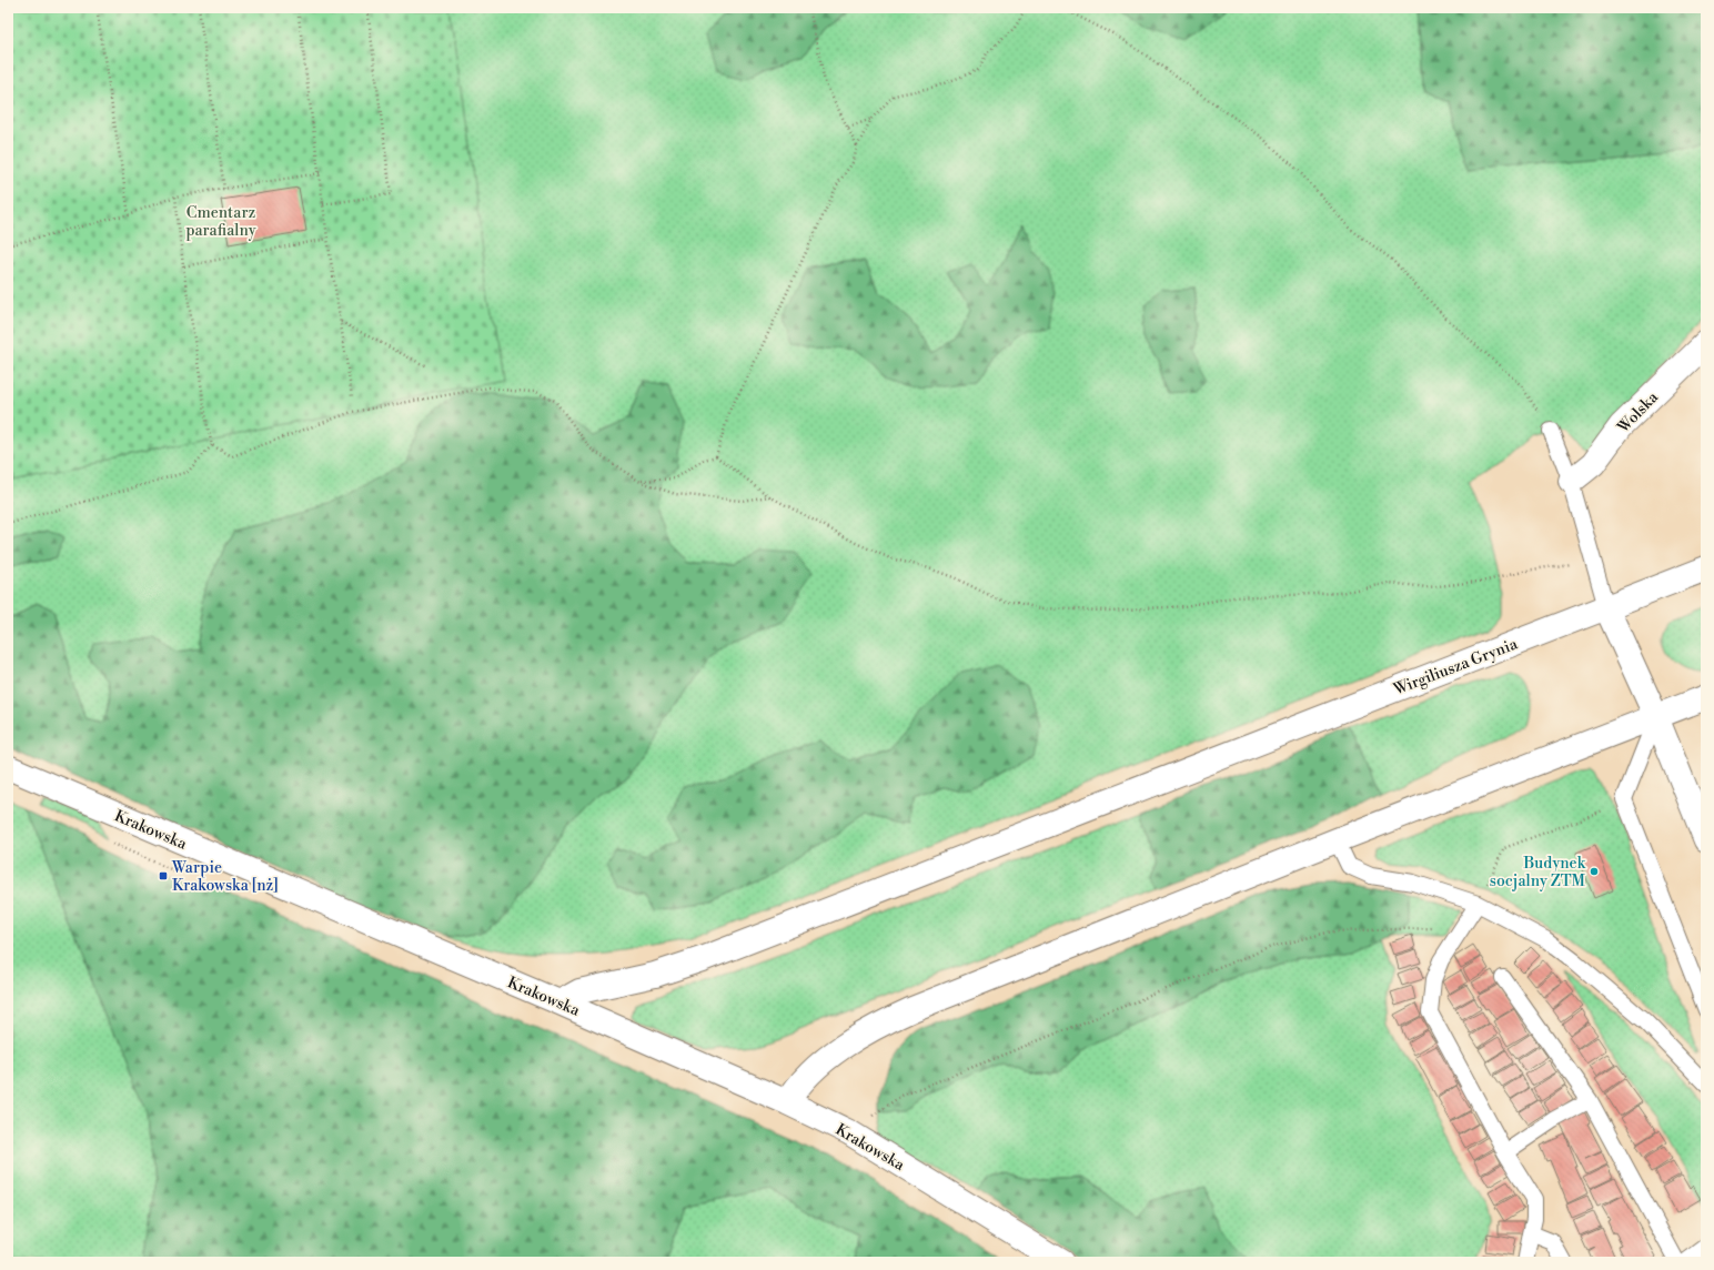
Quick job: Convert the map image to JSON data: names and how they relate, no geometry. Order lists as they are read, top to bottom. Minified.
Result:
{"streets":{"street":["Wolska","Wirgiliusza Grynia","Krakowska"]},"crossings":[["Wirgiliusza Grynia","Krakowska"]],"parks":["Cmentarz parafialny"],"places":{"other":["Budynek socjalny ZTM"],"transit":["Warpie Krakowska [nż]"]}}
